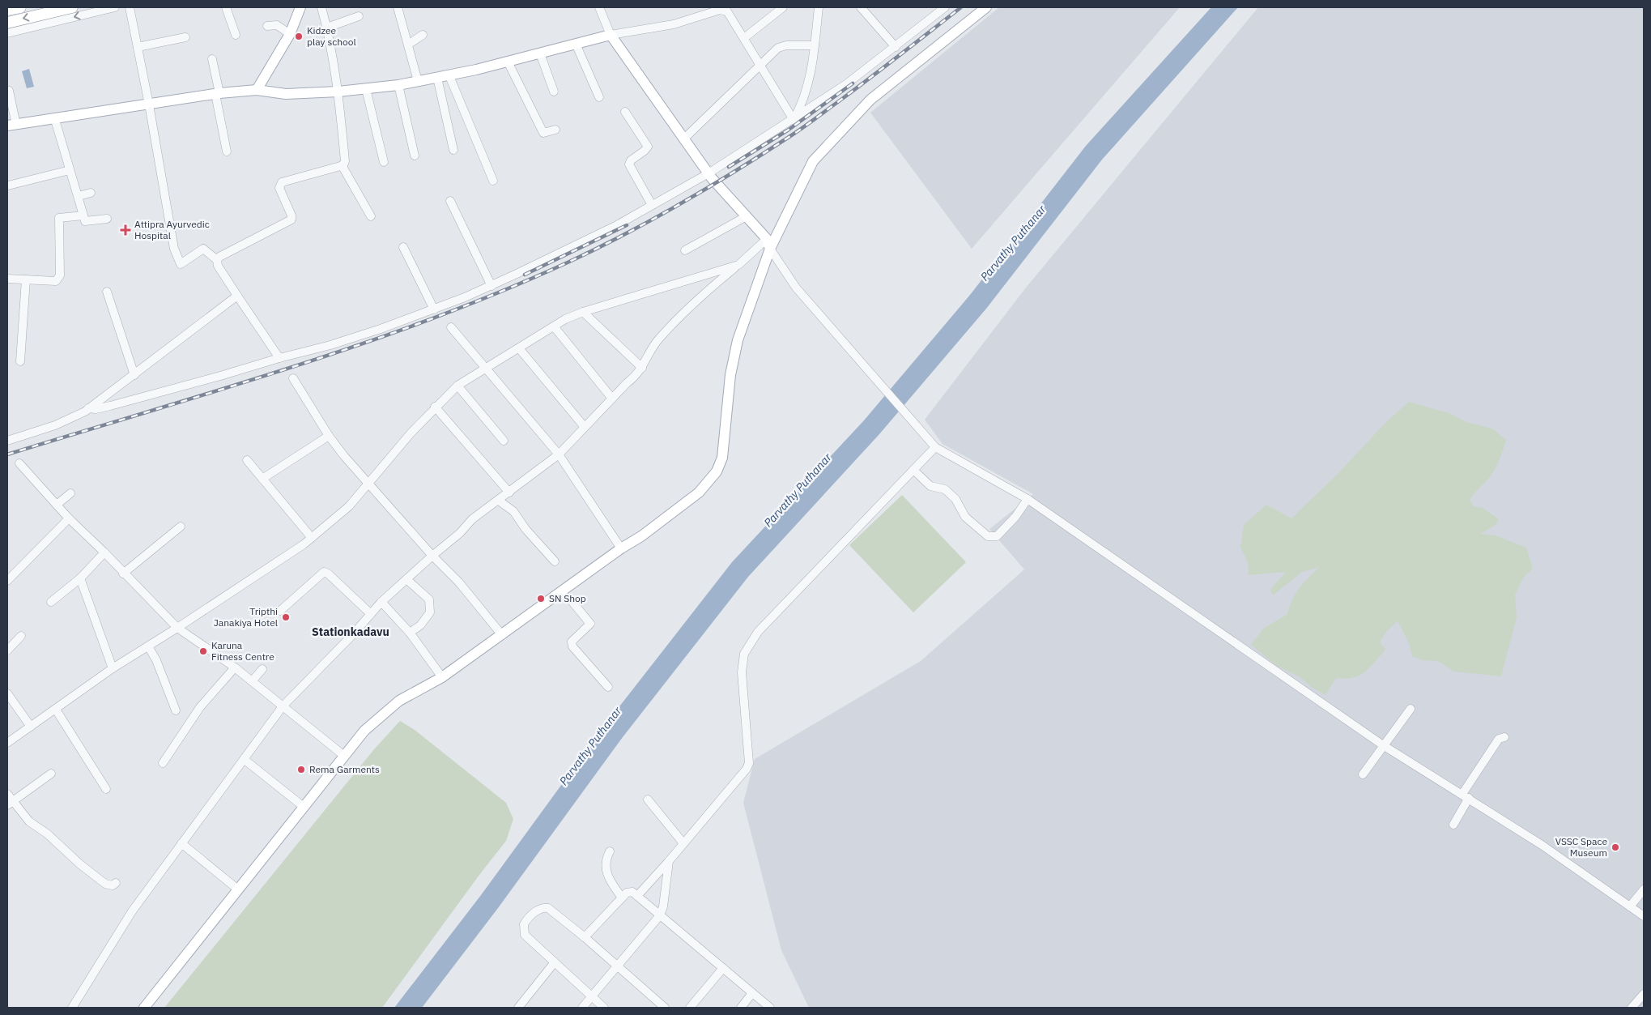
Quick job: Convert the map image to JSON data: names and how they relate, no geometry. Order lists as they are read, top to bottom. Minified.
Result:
{"districts":["Stationkadavu"],"water":["Parvathy Puthanar"],"places":{"other":["Kidzee play school","SN Shop","Tripthi Janakiya Hotel","Karuna Fitness Centre","Rema Garments","VSSC Space Museum"],"health":["Attipra Ayurvedic Hospital"]}}
